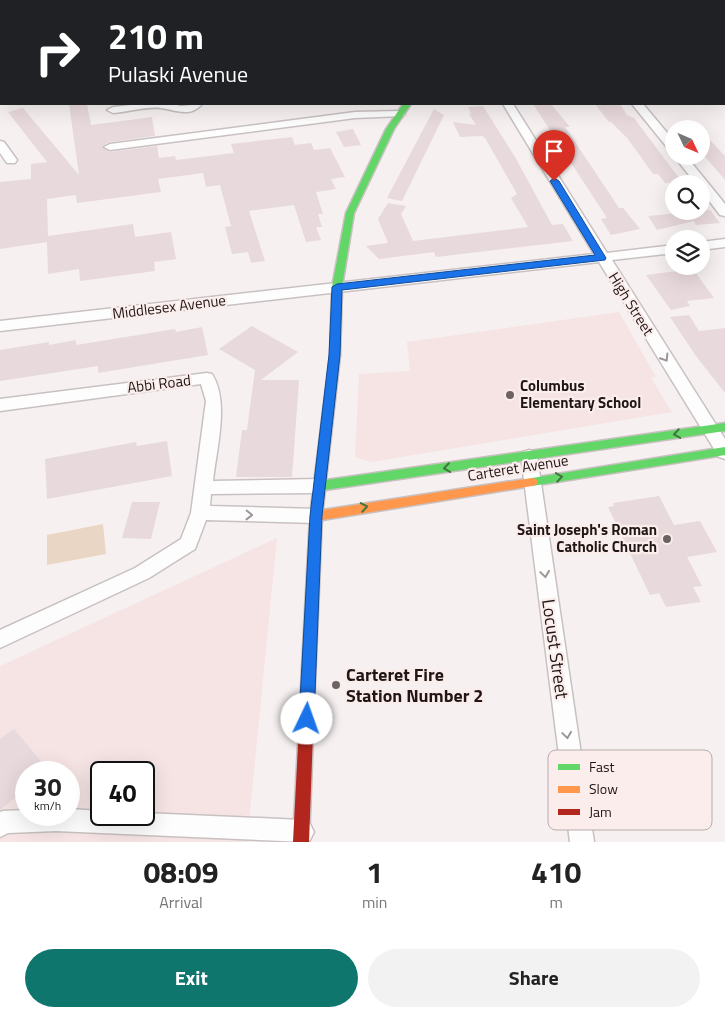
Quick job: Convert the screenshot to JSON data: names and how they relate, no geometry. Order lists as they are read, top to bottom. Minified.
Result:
{"streets":{"street":["High Street","Middlesex Avenue","Abbi Road","Carteret Avenue","Locust Street"]},"crossings":[["High Street","Middlesex Avenue"],["High Street","Carteret Avenue"],["Carteret Avenue","Locust Street"]],"one_way":["High Street","Locust Street"],"places":["Columbus Elementary School","Saint Joseph's Roman Catholic Church","Carteret Fire Station Number 2"],"legend":["Fast","Slow","Jam"],"north":"bottom right","page":{"turn":["210 m","Pulaski Avenue"],"speed":"30 km/h","limit":"40","eta":["08:09","Arrival","1","min","410","m"],"buttons":["Exit","Share"]}}
